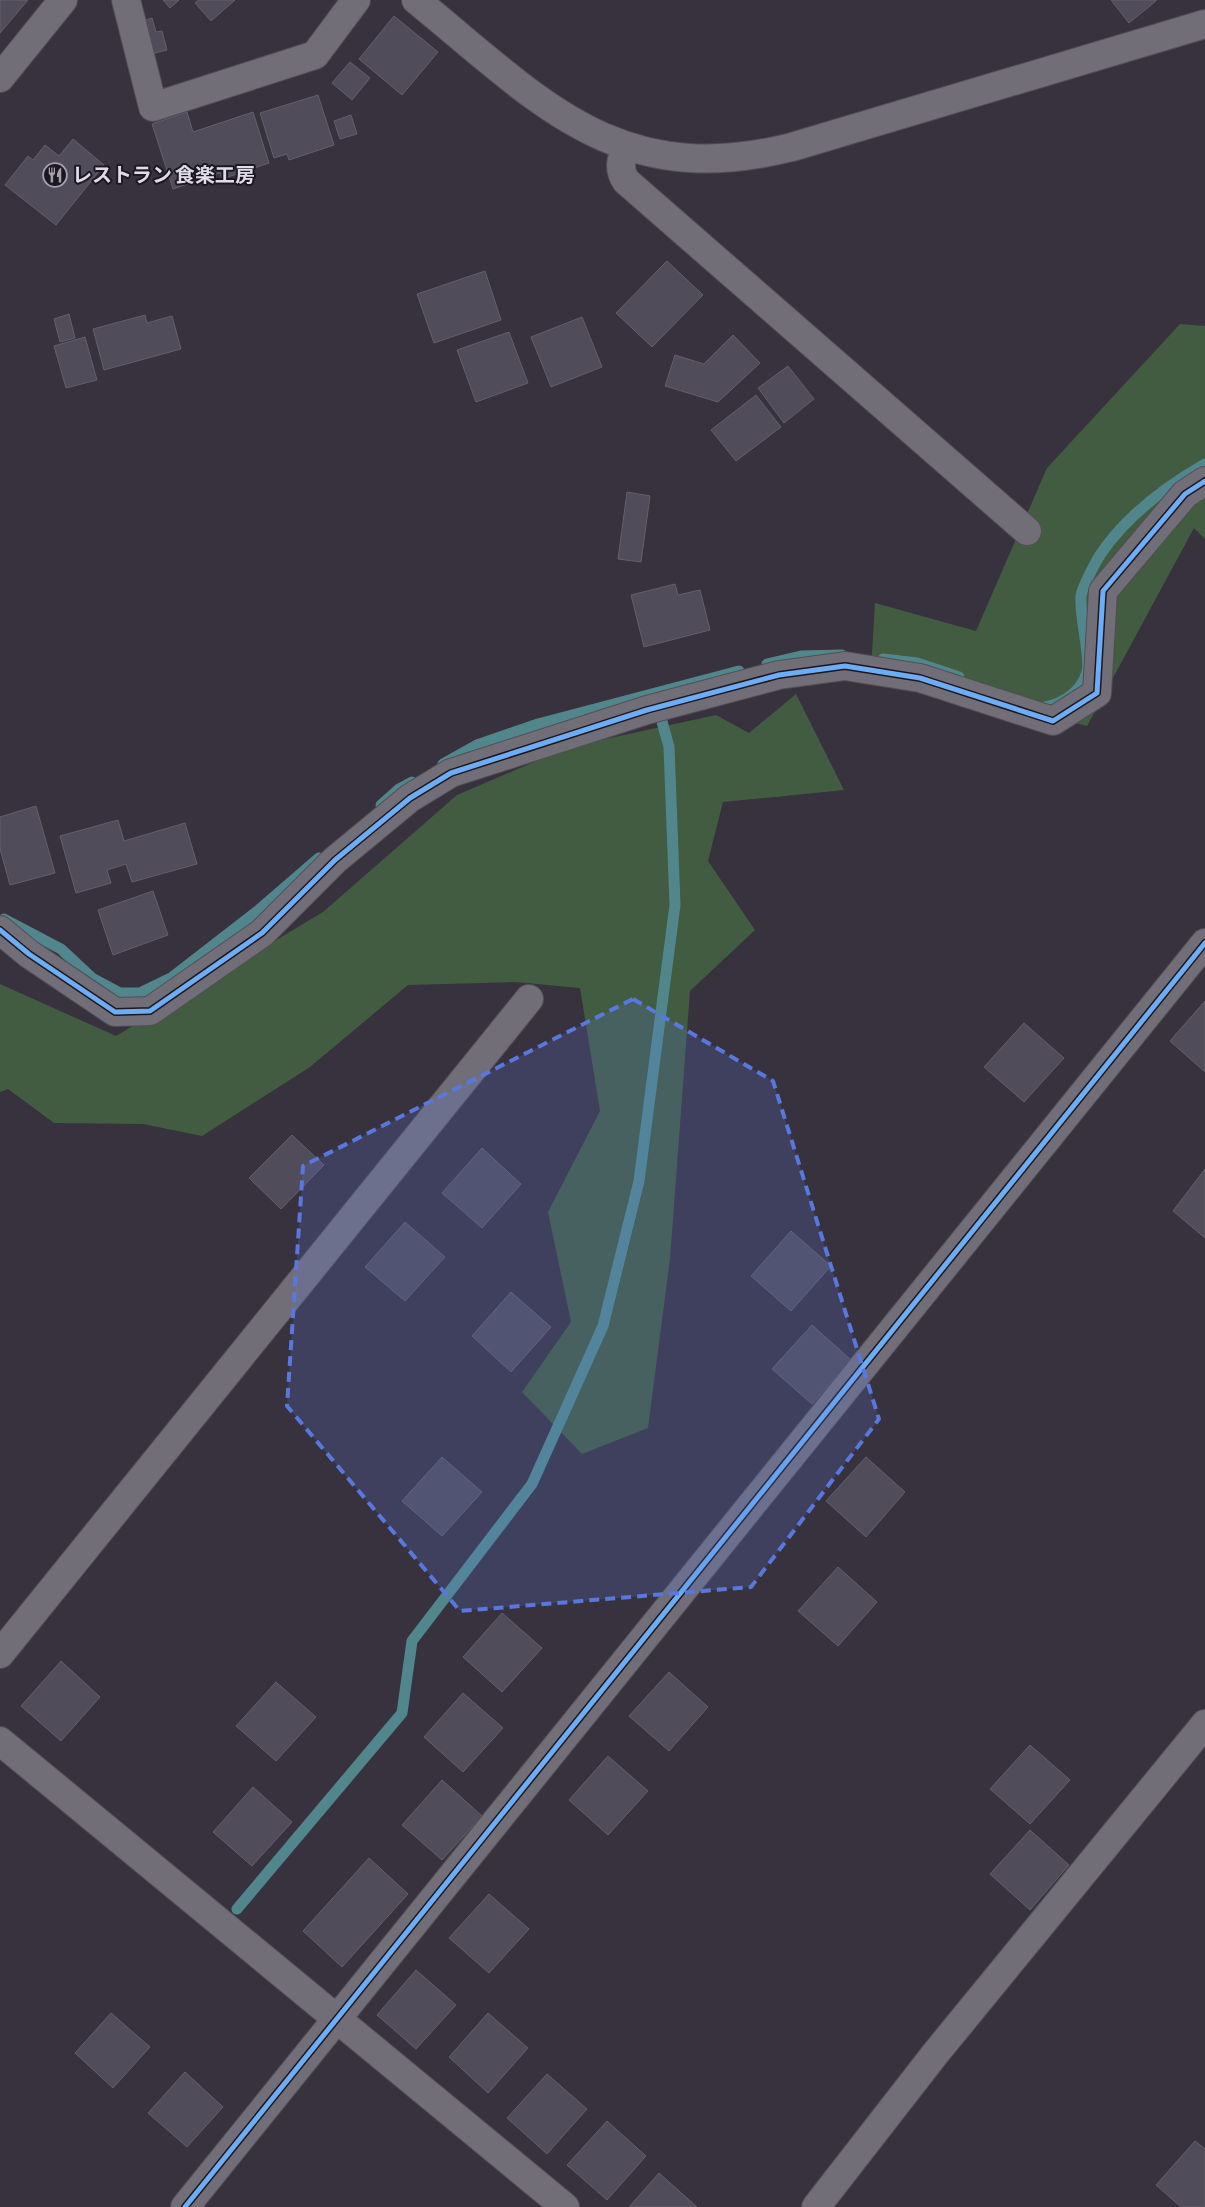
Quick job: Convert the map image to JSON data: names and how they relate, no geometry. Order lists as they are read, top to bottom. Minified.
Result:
{"places":{"restaurant":["レストラン 食楽工房"]}}
